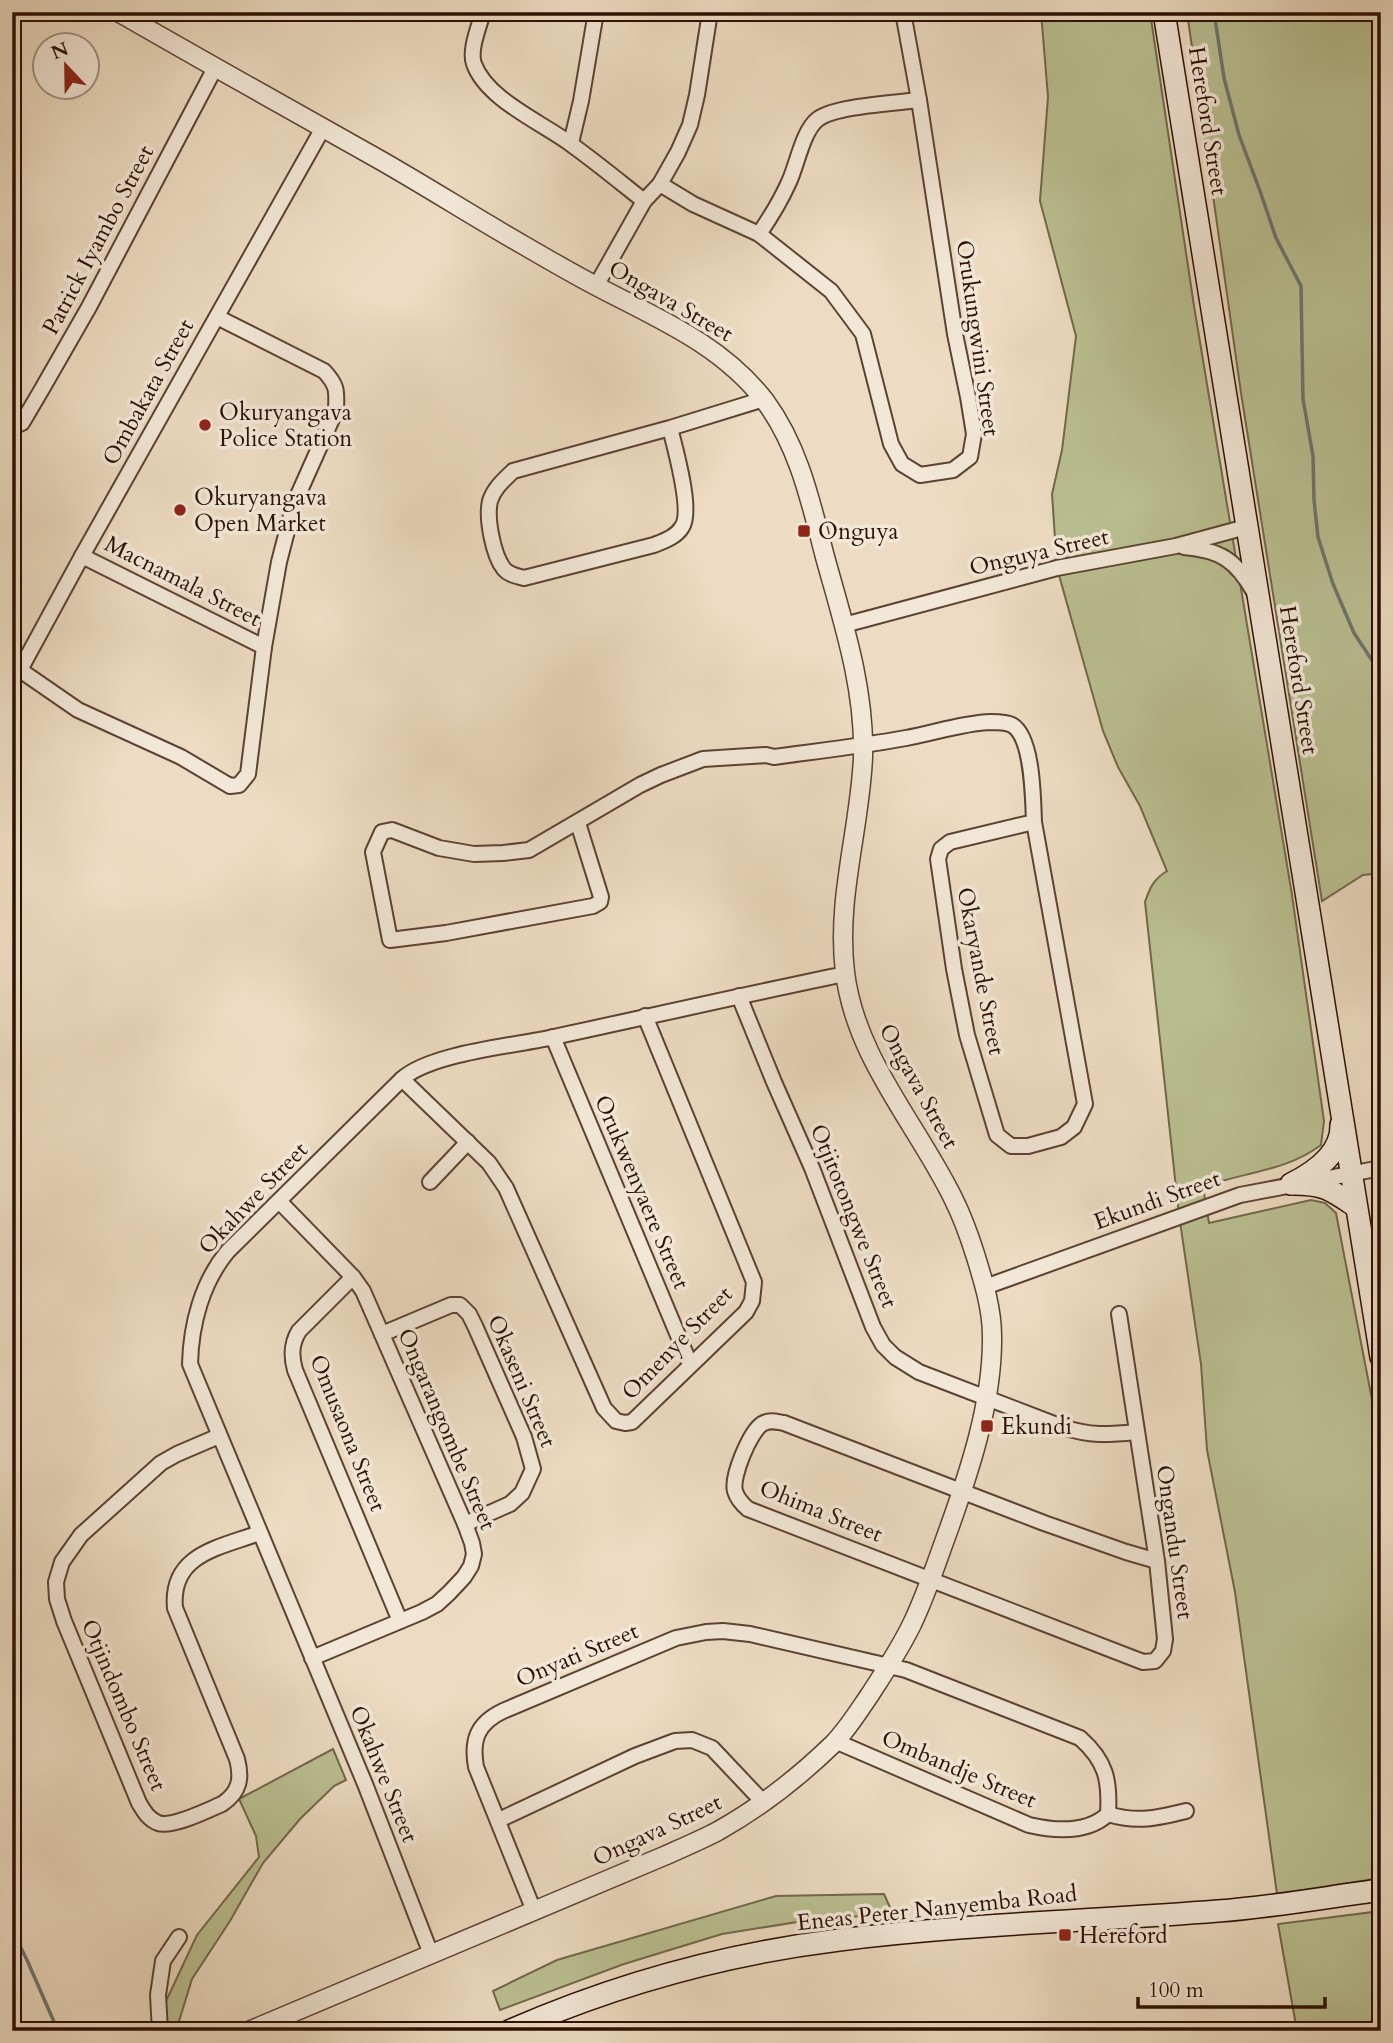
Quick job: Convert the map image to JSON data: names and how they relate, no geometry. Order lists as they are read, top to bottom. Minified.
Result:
{"streets":{"main road":["Hereford Street","Eneas Peter Nanyemba Road"],"street":["Patrick Iyambo Street","Ongava Street","Orukungwini Street","Ombakata Street","Onguya Street","Macnamala Street","Okaryande Street","Orukwenyaere Street","Okahwe Street","Ekundi Street","Otjitotongwe Street","Omenye Street","Okaseni Street","Ongarangombe Street","Omusaona Street","Ohima Street","Ongandu Street","Onyati Street","Otjindombo Street","Ombandje Street"]},"crossings":[["Hereford Street","Onguya Street"],["Hereford Street","Ekundi Street"],["Patrick Iyambo Street","Ongava Street"],["Ongava Street","Ombakata Street"],["Ongava Street","Onguya Street"],["Ongava Street","Okaryande Street"],["Ongava Street","Okahwe Street"],["Ongava Street","Ekundi Street"],["Ongava Street","Otjitotongwe Street"],["Ongava Street","Ohima Street"],["Ongava Street","Ongandu Street"],["Ongava Street","Onyati Street"],["Ongava Street","Ombandje Street"],["Ombakata Street","Macnamala Street"],["Orukwenyaere Street","Okahwe Street"],["Orukwenyaere Street","Omenye Street"],["Okahwe Street","Otjitotongwe Street"],["Okahwe Street","Omenye Street"],["Okahwe Street","Ongarangombe Street"],["Okahwe Street","Otjindombo Street"],["Otjitotongwe Street","Ongandu Street"],["Okaseni Street","Ongarangombe Street"],["Ongarangombe Street","Omusaona Street"],["Ohima Street","Ongandu Street"]],"places":{"other":["Okuryangava Police Station","Okuryangava Open Market"],"transit":["Onguya","Ekundi","Hereford"]},"scale_bar":"100 m","north":"top"}
